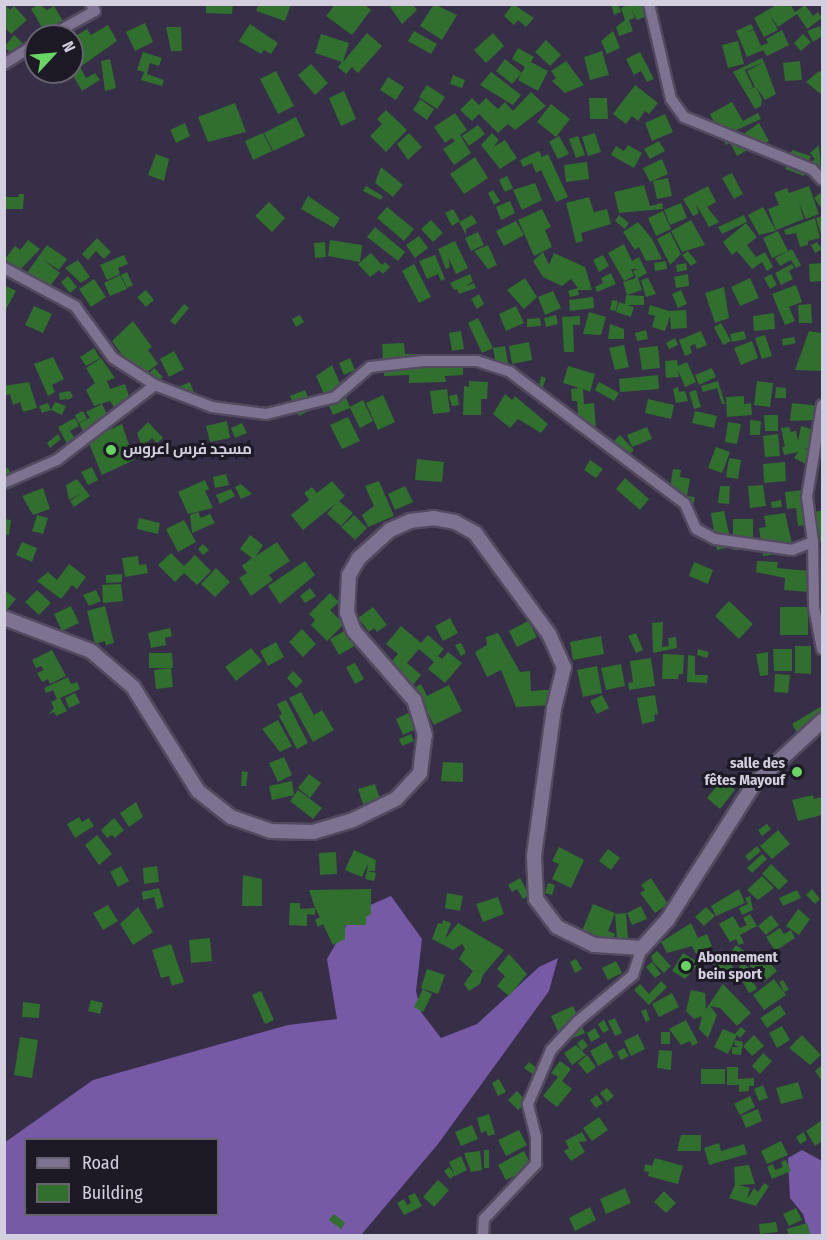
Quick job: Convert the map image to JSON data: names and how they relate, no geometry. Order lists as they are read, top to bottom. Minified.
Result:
{"places":["مسجد فرس اعروس","salle des fêtes Mayouf","Abonnement bein sport"],"legend":["Road","Building"],"north":"top right"}
